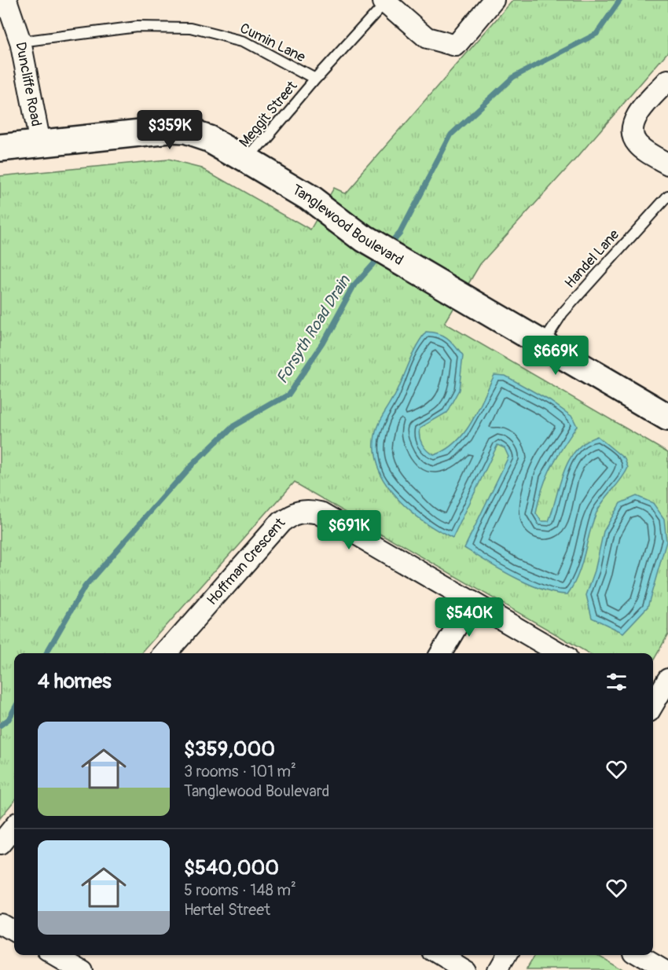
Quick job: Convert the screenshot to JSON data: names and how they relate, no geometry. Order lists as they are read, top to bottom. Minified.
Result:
{"streets":{"street":["Duncliffe Road","Tanglewood Boulevard","Hoffman Crescent"],"lane":["Cumin Lane","Meggit Street","Handel Lane"]},"crossings":[["Cumin Lane","Duncliffe Road"],["Cumin Lane","Meggit Street"],["Duncliffe Road","Tanglewood Boulevard"],["Meggit Street","Tanglewood Boulevard"],["Tanglewood Boulevard","Handel Lane"]],"water":["Forsyth Road Drain"],"page":{"price":["$359K","$669K","$691K","$540K"],"heading":"4 homes","list":[{"name":"$359,000","note":"3 rooms · 101 m² · Tanglewood Boulevard"},{"name":"$540,000","note":"5 rooms · 148 m² · Hertel Street"}]}}
